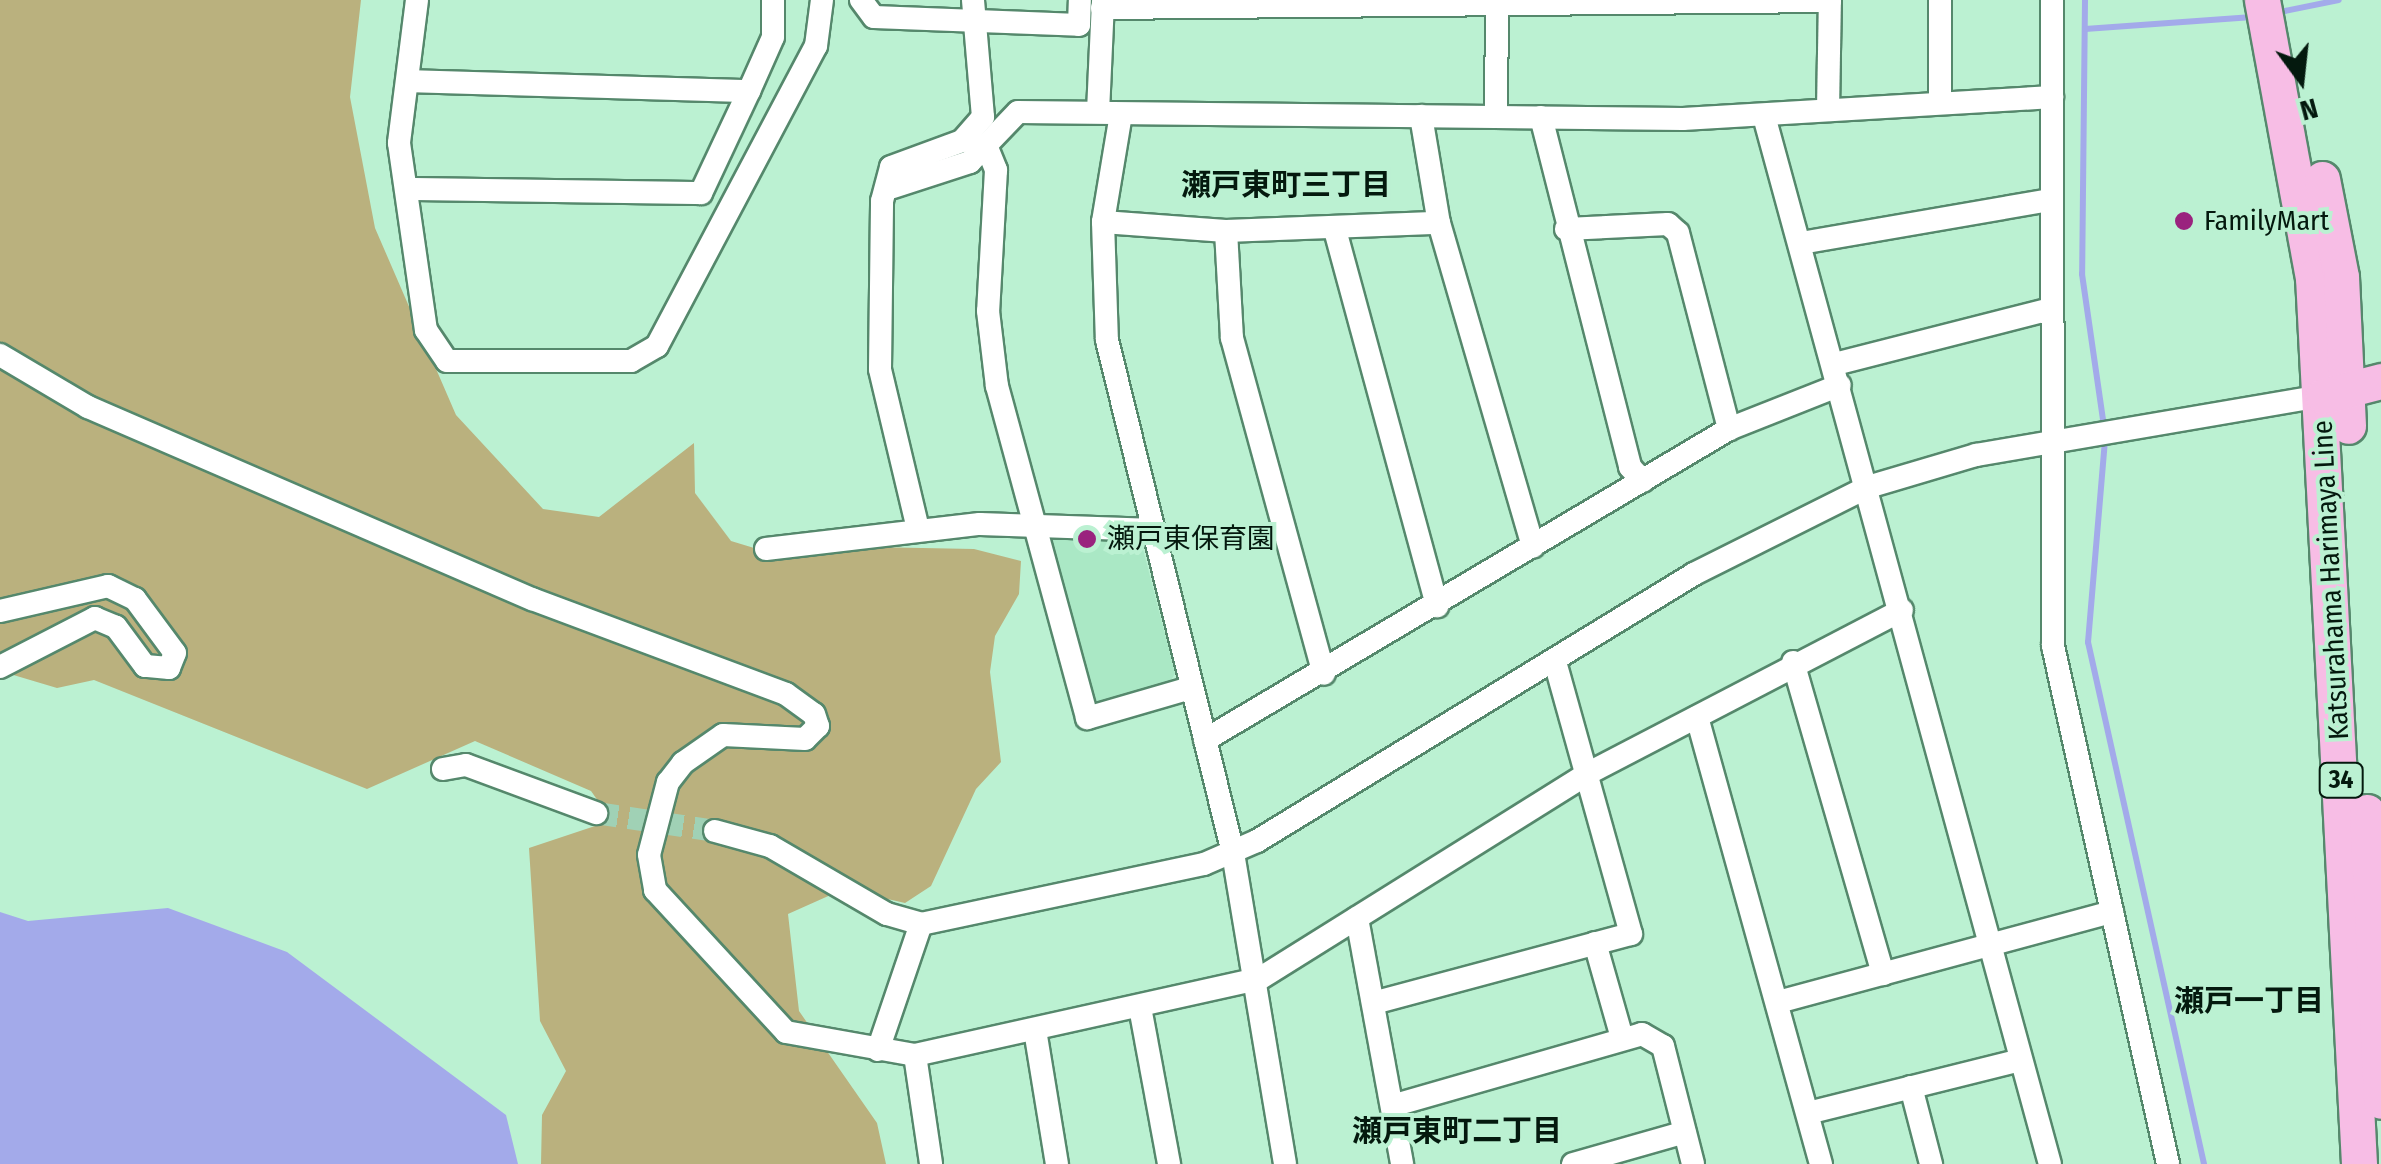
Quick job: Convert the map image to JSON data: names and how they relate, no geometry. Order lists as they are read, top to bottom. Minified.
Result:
{"streets":{"main road":["Katsurahama Harimaya Line","34"]},"districts":["瀬戸東町三丁目","瀬戸一丁目","瀬戸東町二丁目"],"places":["FamilyMart","瀬戸東保育園"],"north":"bottom"}
